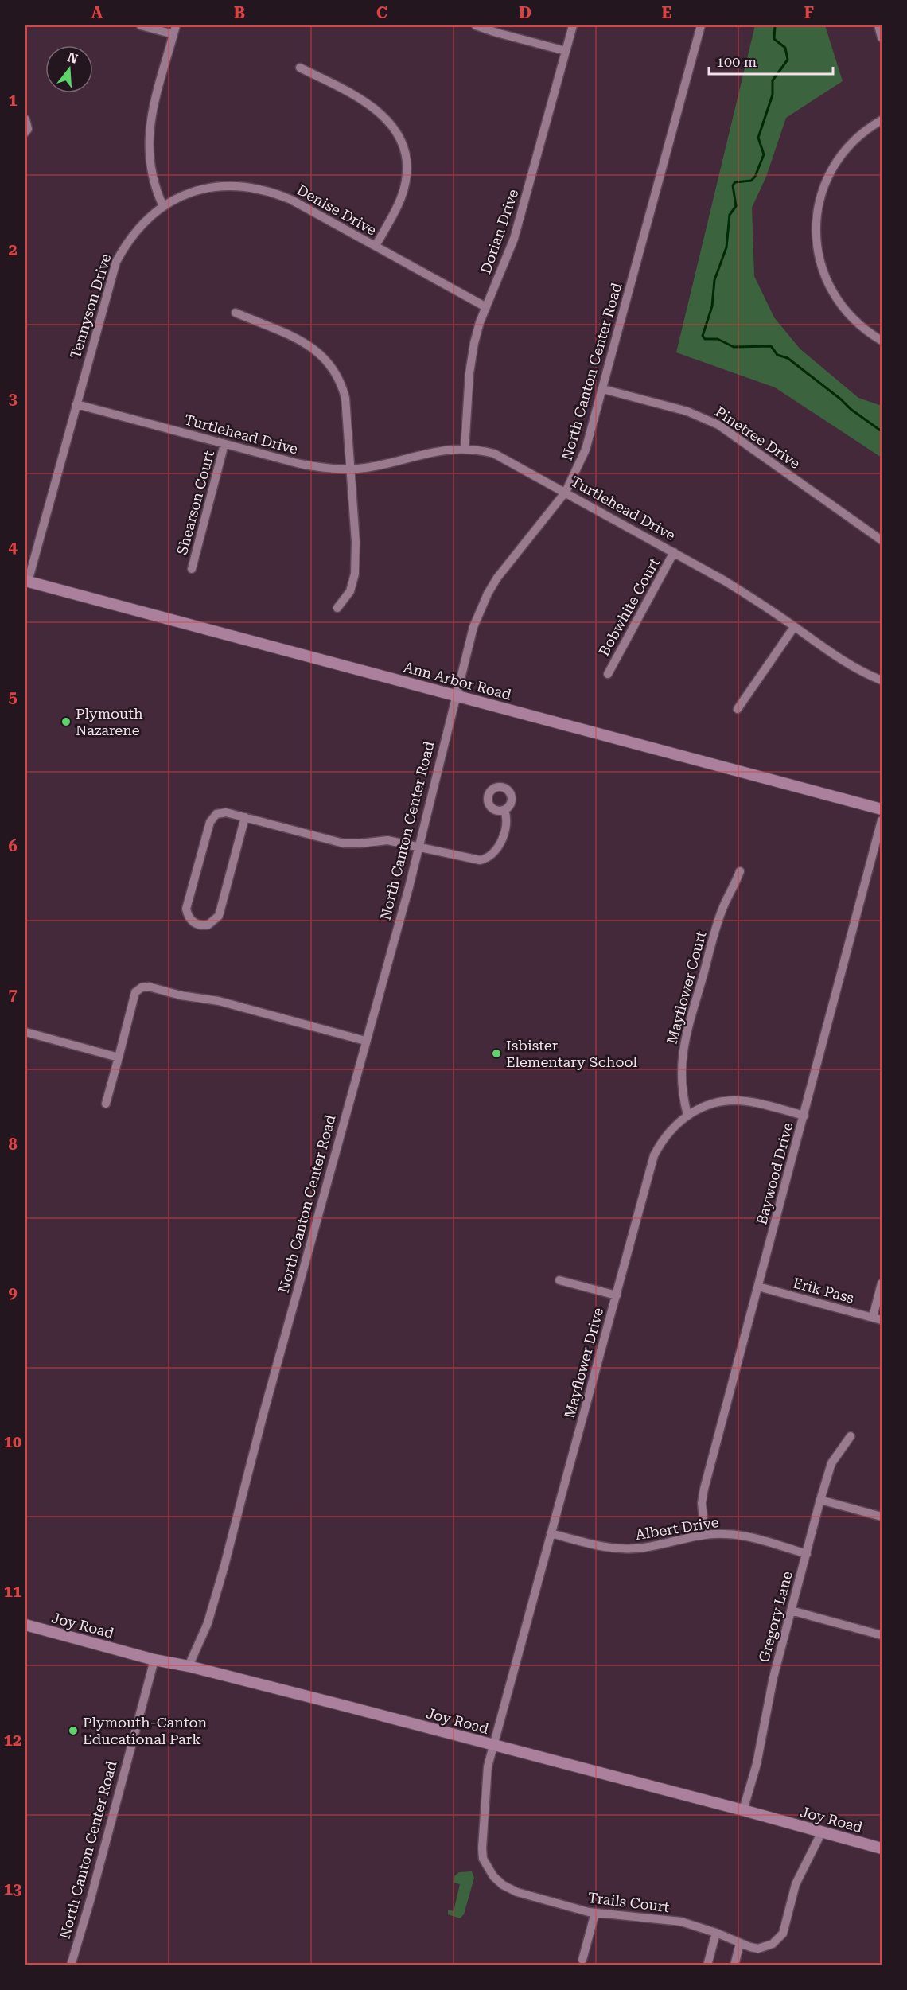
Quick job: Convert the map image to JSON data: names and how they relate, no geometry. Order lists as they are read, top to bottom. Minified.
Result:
{"streets":{"street":["Denise Drive","Dorian Drive","Tennyson Drive","North Canton Center Road","Turtlehead Drive","Pinetree Drive","Shearson Court","Bobwhite Court","Ann Arbor Road","Mayflower Court","Baywood Drive","Erik Pass","Mayflower Drive","Albert Drive","Gregory Lane","Joy Road","Trails Court"]},"crossings":[["Denise Drive","Dorian Drive"],["Denise Drive","Tennyson Drive"],["Dorian Drive","Turtlehead Drive"],["Tennyson Drive","Turtlehead Drive"],["Tennyson Drive","Ann Arbor Road"],["North Canton Center Road","Turtlehead Drive"],["North Canton Center Road","Pinetree Drive"],["North Canton Center Road","Ann Arbor Road"],["North Canton Center Road","Joy Road"],["Turtlehead Drive","Shearson Court"],["Turtlehead Drive","Bobwhite Court"],["Mayflower Court","Mayflower Drive"],["Baywood Drive","Erik Pass"],["Baywood Drive","Mayflower Drive"],["Baywood Drive","Albert Drive"],["Mayflower Drive","Albert Drive"],["Mayflower Drive","Joy Road"],["Mayflower Drive","Trails Court"],["Albert Drive","Gregory Lane"],["Gregory Lane","Joy Road"],["Joy Road","Trails Court"]],"places":["Plymouth Nazarene","Isbister Elementary School","Plymouth-Canton Educational Park"],"scale_bar":"100 m","north":"top","grid":{"columns":["A","B","C","D","E","F"],"rows":["1","2","3","4","5","6","7","8","9","10","11","12","13"]}}
